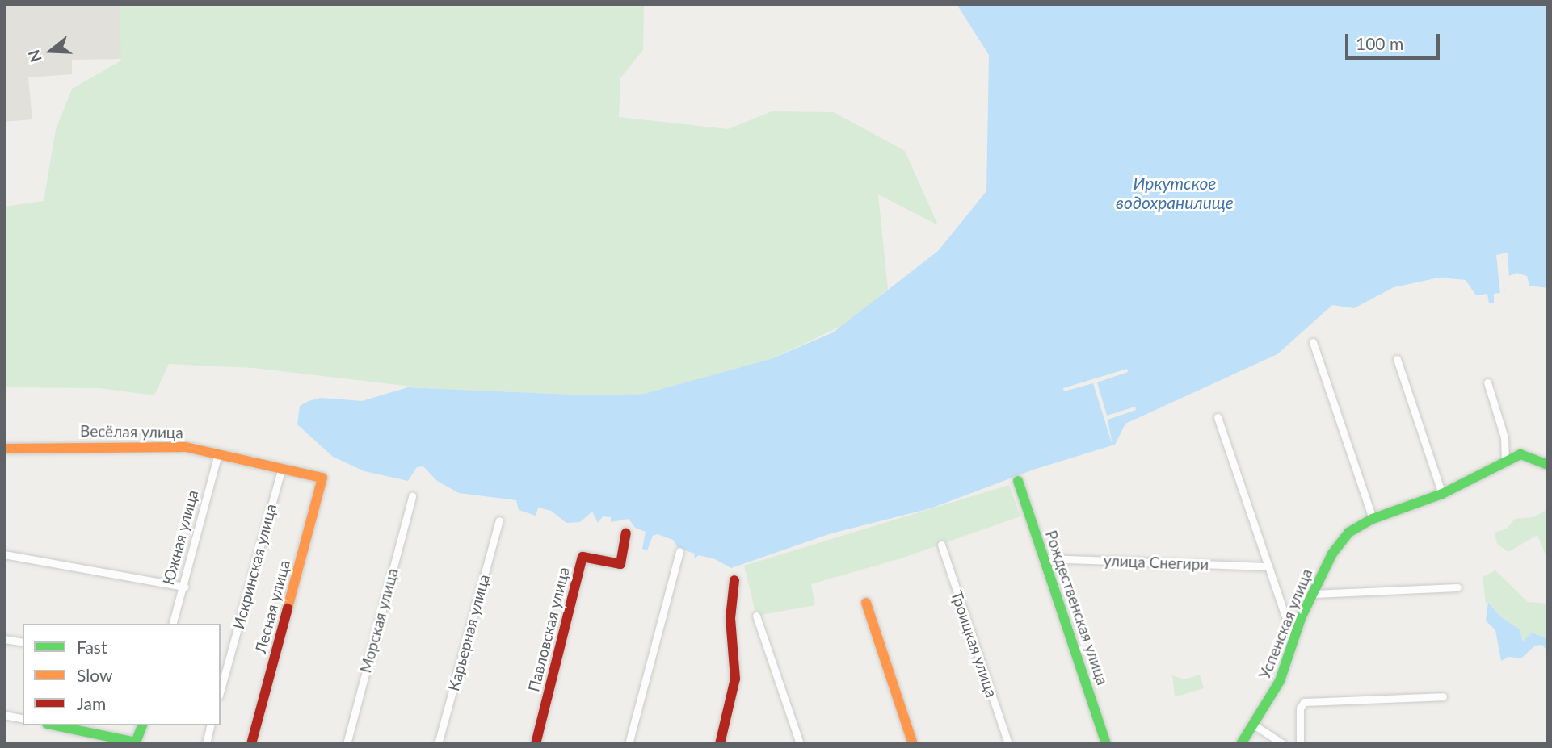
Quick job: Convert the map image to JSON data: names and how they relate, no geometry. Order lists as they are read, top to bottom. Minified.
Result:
{"streets":{"street":["Весёлая улица","Южная улица","улица Снегири","Искринская улица","Лесная улица","Рождественская улица","Морская улица","Успенская улица","Павловская улица","Карьерная улица","Троицкая улица"]},"crossings":[["Весёлая улица","Южная улица"],["Весёлая улица","Искринская улица"],["Весёлая улица","Лесная улица"],["улица Снегири","Рождественская улица"]],"water":["Иркутское водохранилище"],"legend":["Fast","Slow","Jam"],"scale_bar":"100 m","north":"left"}
